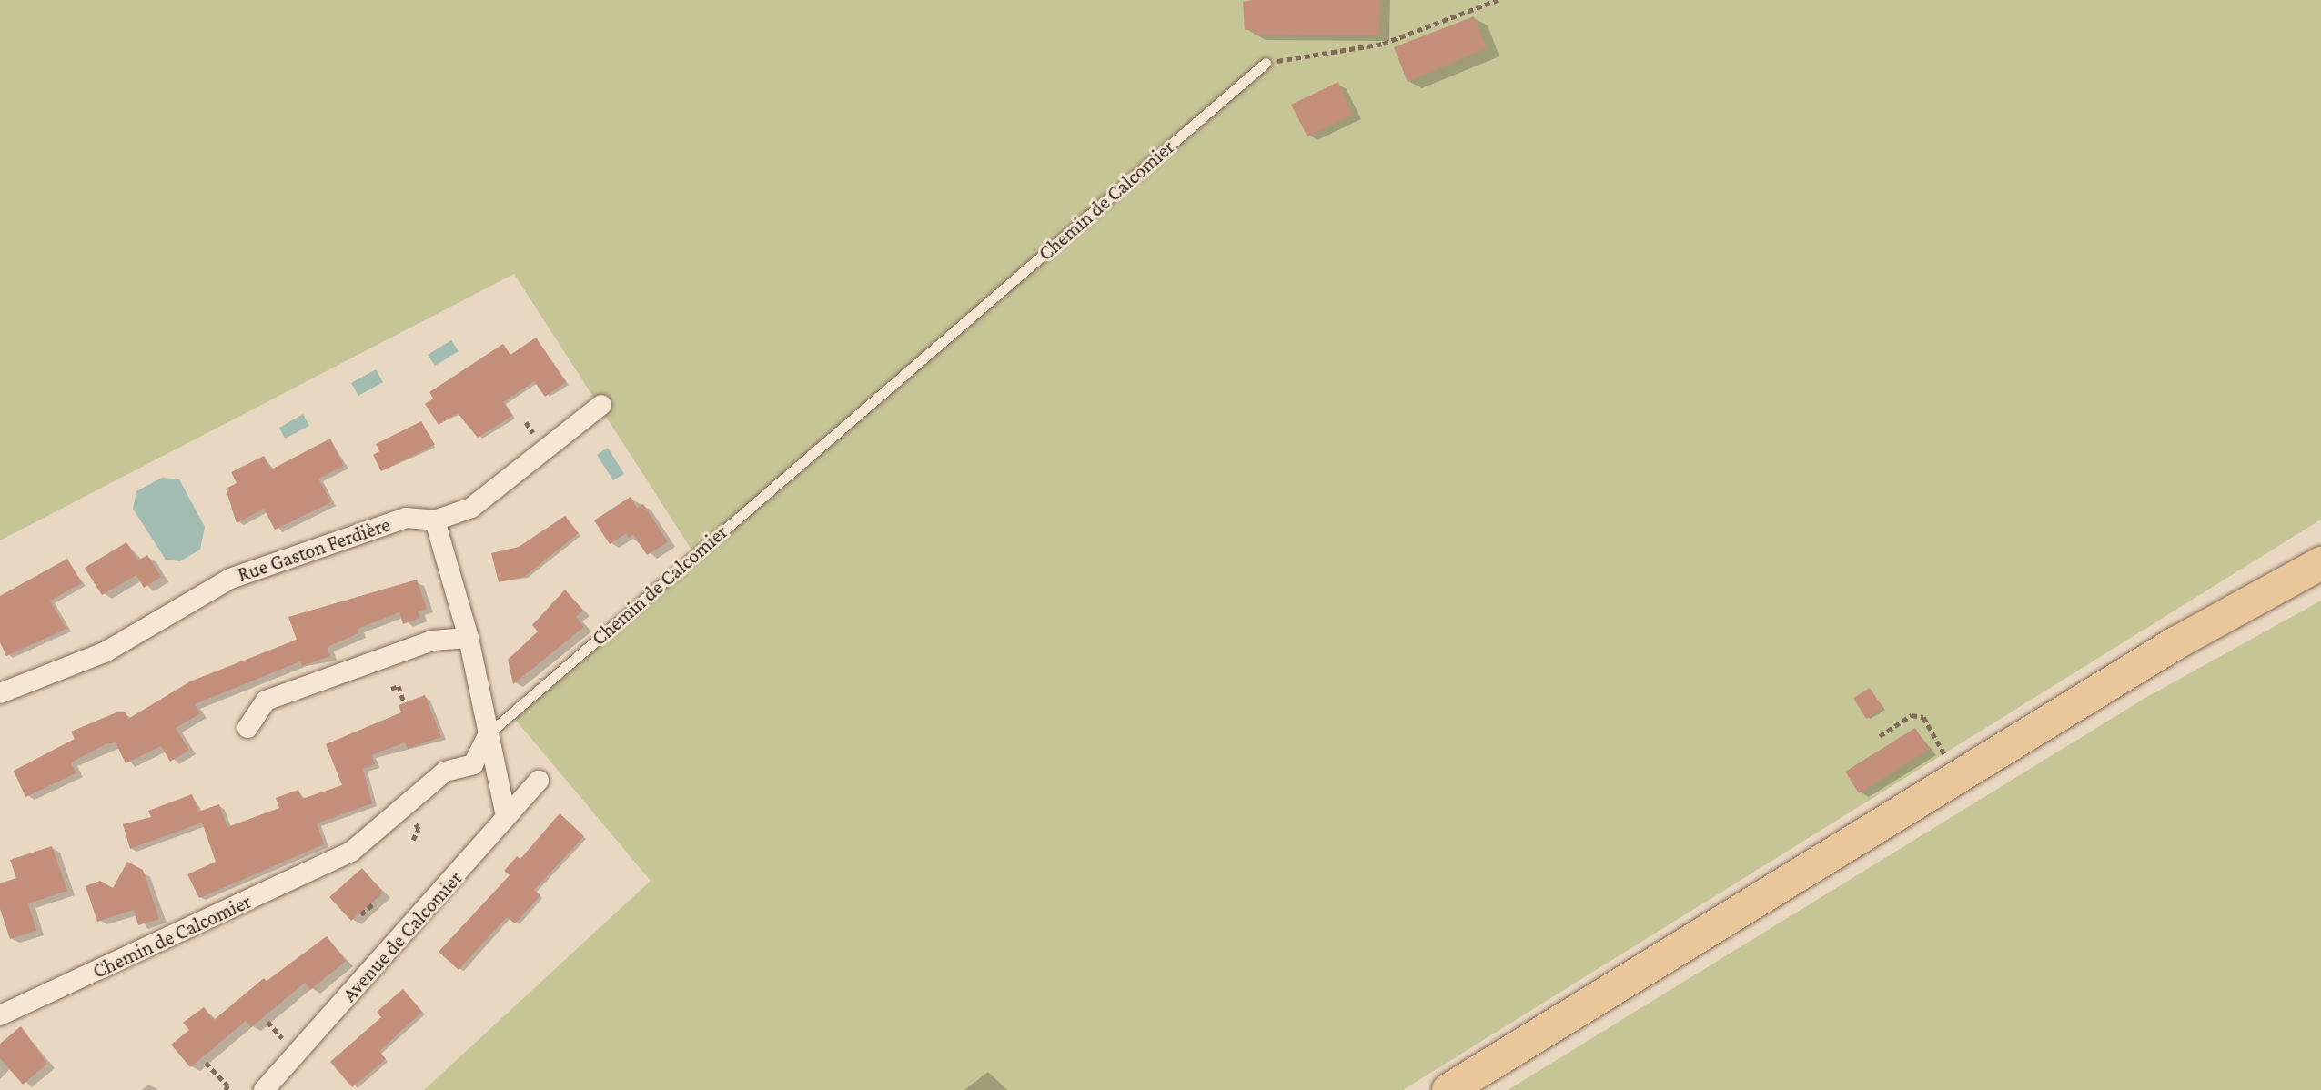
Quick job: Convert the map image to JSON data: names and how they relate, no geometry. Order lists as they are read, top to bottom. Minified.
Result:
{"streets":{"street":["Chemin de Calcomier","Rue Gaston Ferdière","Avenue de Calcomier"]}}
